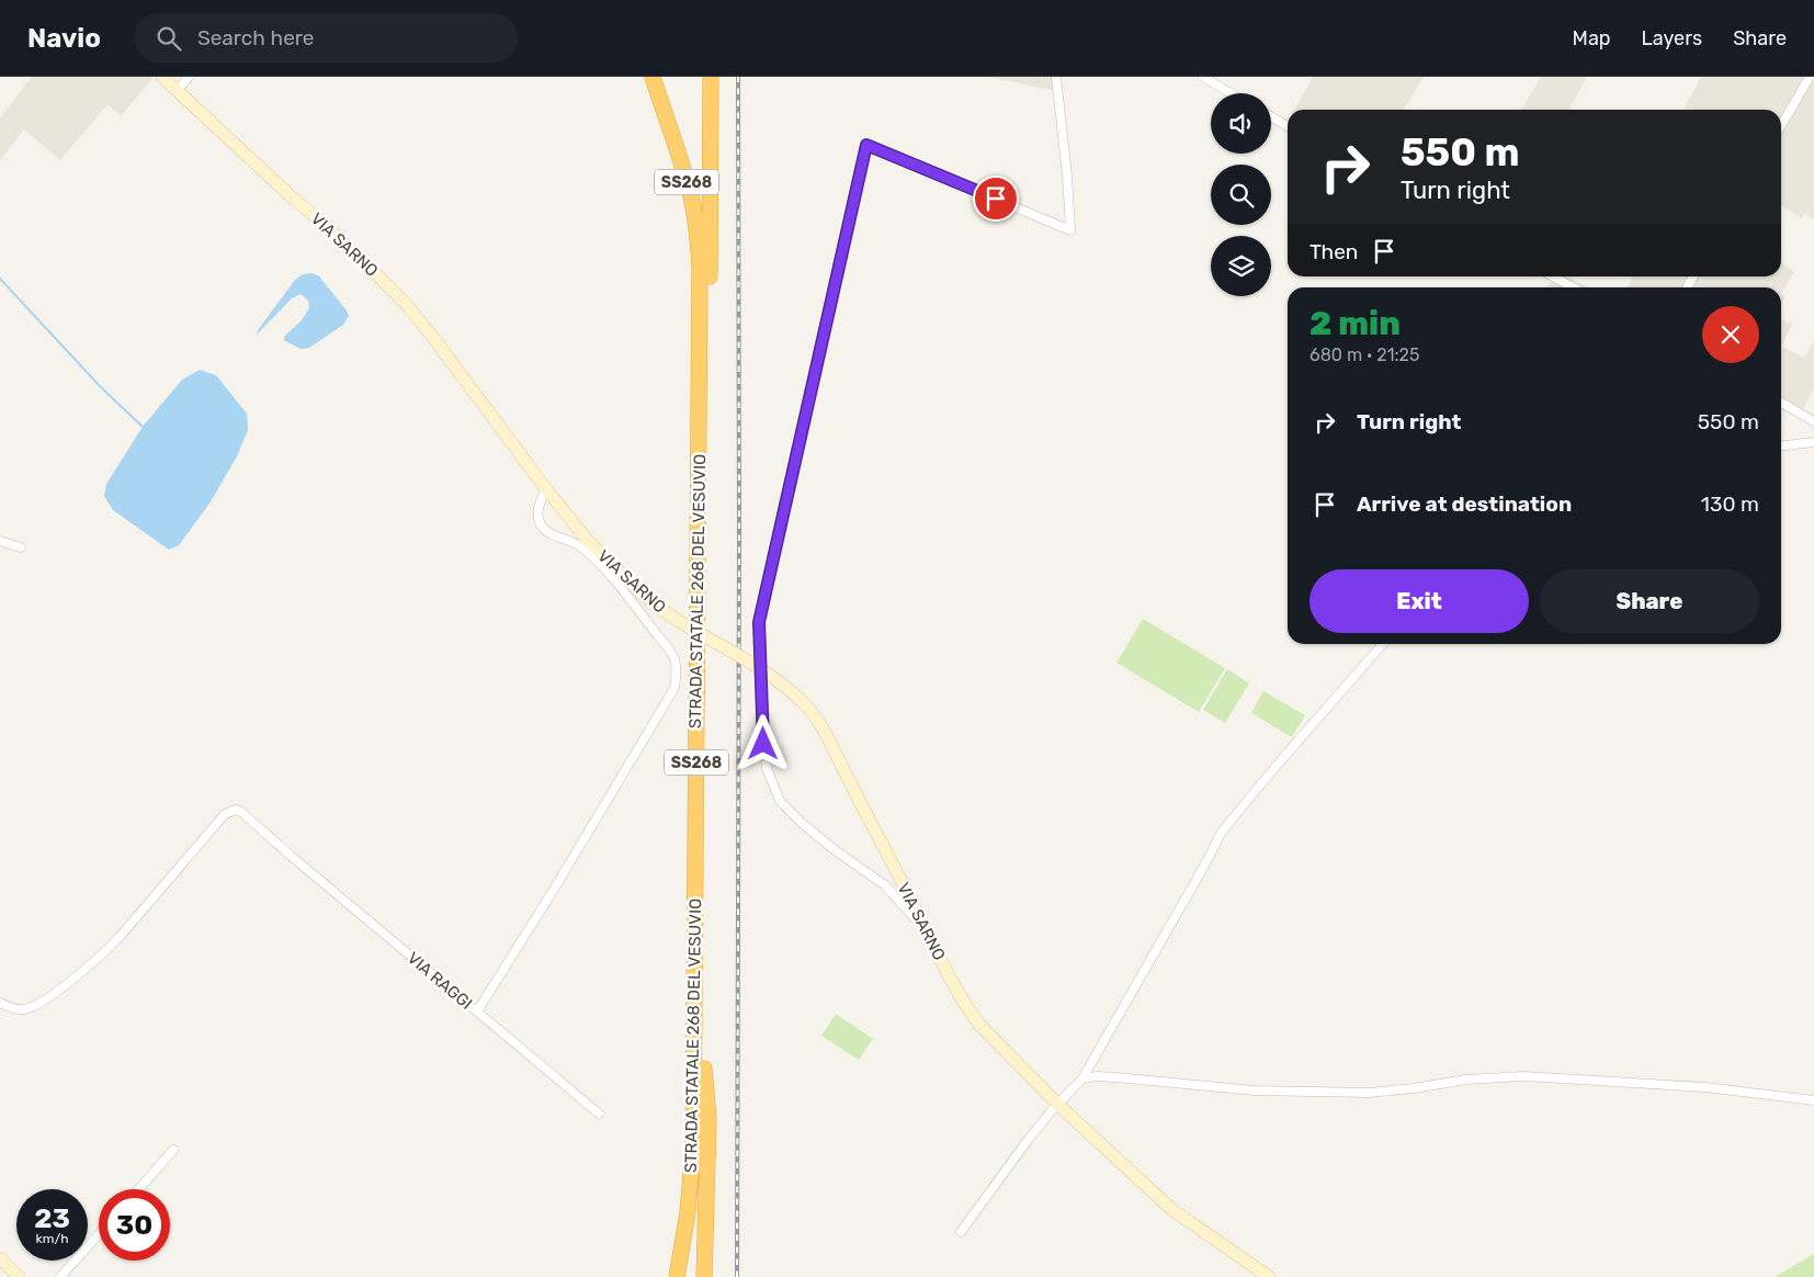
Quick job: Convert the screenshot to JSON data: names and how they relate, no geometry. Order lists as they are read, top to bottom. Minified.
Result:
{"streets":{"highway":["SS268","STRADA STATALE 268 DEL VESUVIO"],"street":["VIA SARNO","VIA RAGGI"]},"crossings":[["VIA SARNO","VIA RAGGI"]],"page":{"header":"Navio","search":"Search here","nav":["Map","Layers","Share"],"turn":["550 m","Turn right"],"then":"Then","heading":["2 min","680 m · 21:25"],"list":[{"name":"Turn right","value":"550 m"},{"name":"Arrive at destination","value":"130 m"}],"buttons":["Exit","Share"],"speed":"23 km/h","limit":"30"}}
